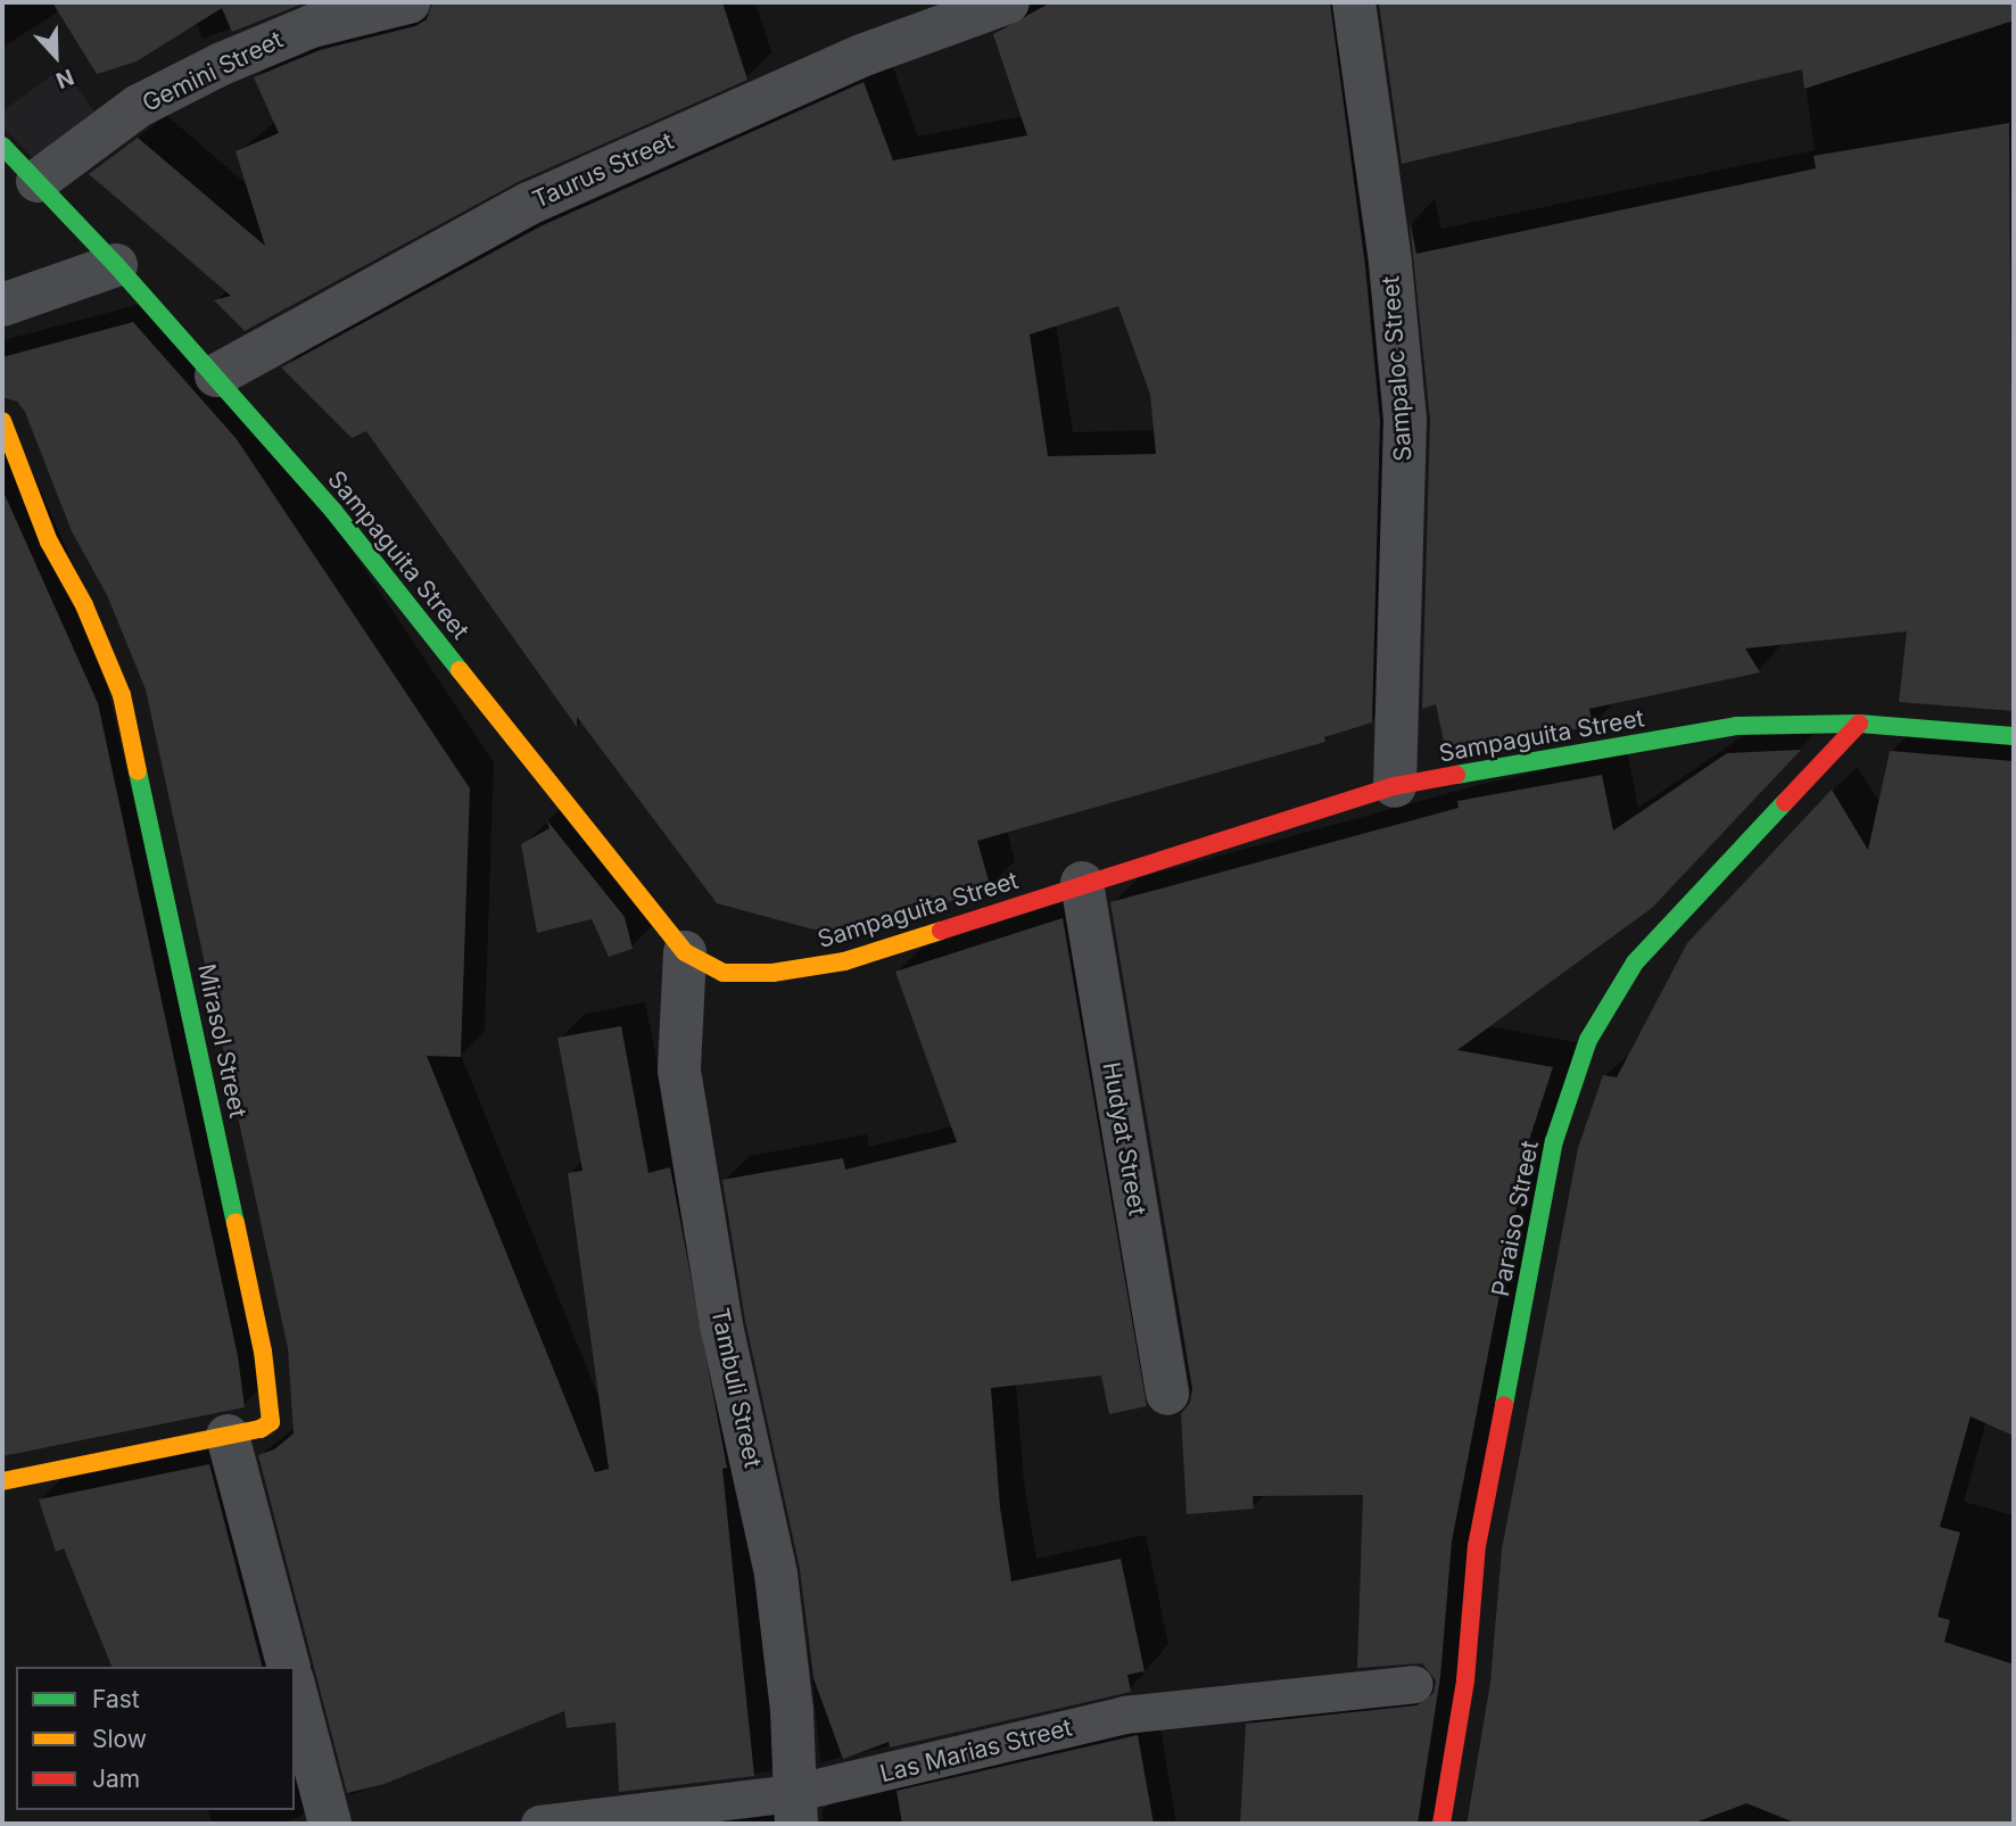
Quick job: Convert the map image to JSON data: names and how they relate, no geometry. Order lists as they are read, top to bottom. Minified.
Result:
{"streets":{"street":["Gemini Street","Taurus Street","Sampaloc Street","Sampaguita Street","Mirasol Street","Hudyat Street","Paraiso Street","Tambuli Street"],"lane":["Las Marias Street"]},"crossings":[["Gemini Street","Sampaguita Street"],["Taurus Street","Sampaguita Street"],["Sampaloc Street","Sampaguita Street"],["Sampaguita Street","Hudyat Street"],["Sampaguita Street","Paraiso Street"],["Sampaguita Street","Tambuli Street"],["Tambuli Street","Las Marias Street"]],"legend":["Fast","Slow","Jam"],"north":"bottom"}
